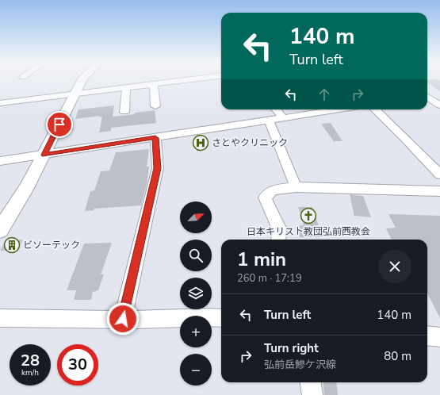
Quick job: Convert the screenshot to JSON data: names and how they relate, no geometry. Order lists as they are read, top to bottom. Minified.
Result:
{"places":{"hospital":["さとやクリニック"],"church":["日本キリスト教団弘前西教会"],"building":["ビソーテック"]},"north":"top right","page":{"turn":["140 m","Turn left"],"map_buttons":["+","−"],"heading":["1 min","260 m · 17:19"],"list":[{"name":"Turn left","value":"140 m"},{"name":"Turn right","note":"弘前岳鰺ケ沢線","value":"80 m"}],"speed":"28 km/h","limit":"30"}}
